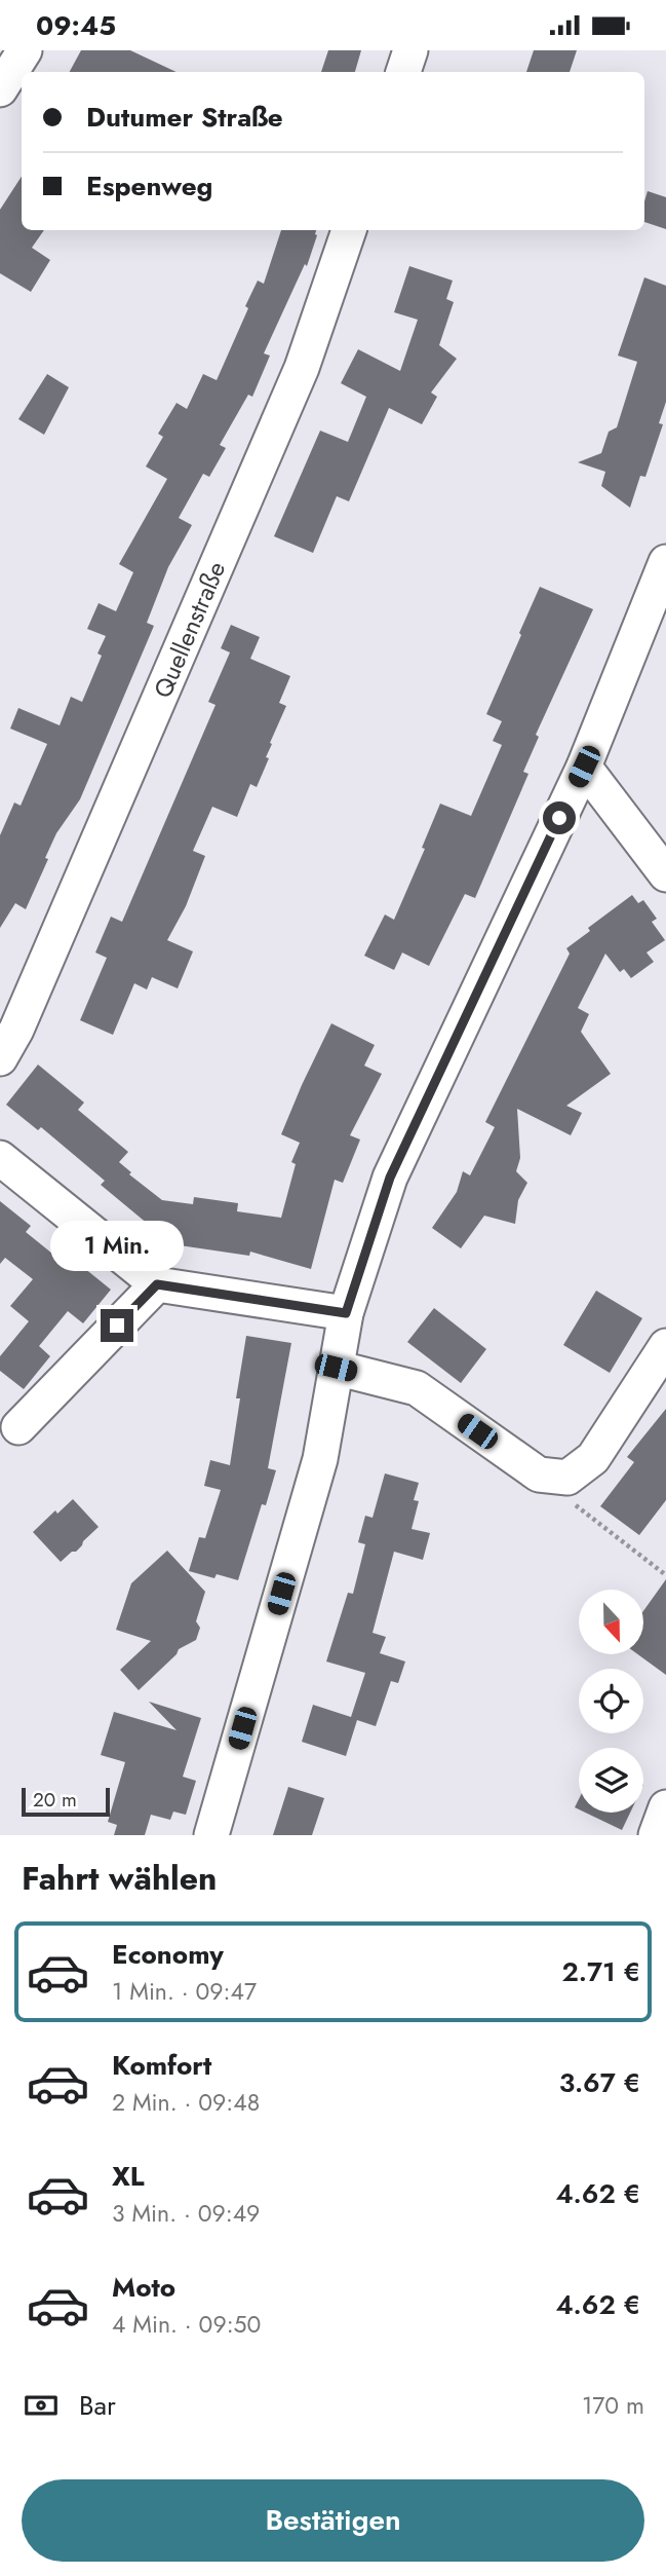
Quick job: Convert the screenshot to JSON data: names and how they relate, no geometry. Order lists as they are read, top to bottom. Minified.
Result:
{"streets":{"street":["Quellenstraße"]},"scale_bar":"20 m","north":"bottom","page":{"status":"09:45","banner":["Dutumer Straße","Espenweg"],"bubble":"1 Min.","scale":"20 m","heading":"Fahrt wählen","list":[{"name":"Economy","note":"1 Min. · 09:47","value":"2.71 €"},{"name":"Komfort","note":"2 Min. · 09:48","value":"3.67 €"},{"name":"XL","note":"3 Min. · 09:49","value":"4.62 €"},{"name":"Moto","note":"4 Min. · 09:50","value":"4.62 €"}],"pay":["Bar","170 m"],"buttons":"Bestätigen"}}
